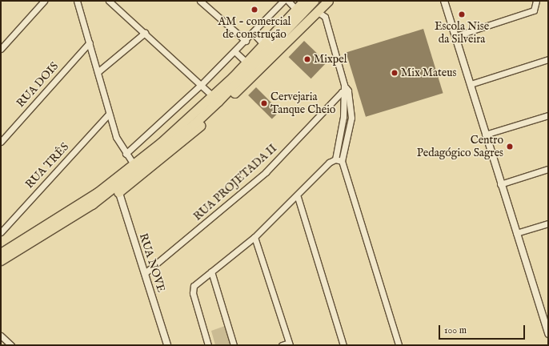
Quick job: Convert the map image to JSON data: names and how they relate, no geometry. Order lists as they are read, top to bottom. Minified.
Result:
{"streets":{"street":["RUA DOIS","RUA TRÊS","RUA PROJETADA II","RUA NOVE"]},"crossings":[["RUA PROJETADA II","RUA NOVE"]],"places":["AM - comercial de construção","Escola Nise da Silveira","Mixpel","Mix Mateus","Cervejaria Tanque Cheio","Centro Pedagógico Sagres"],"scale_bar":"100 m"}
